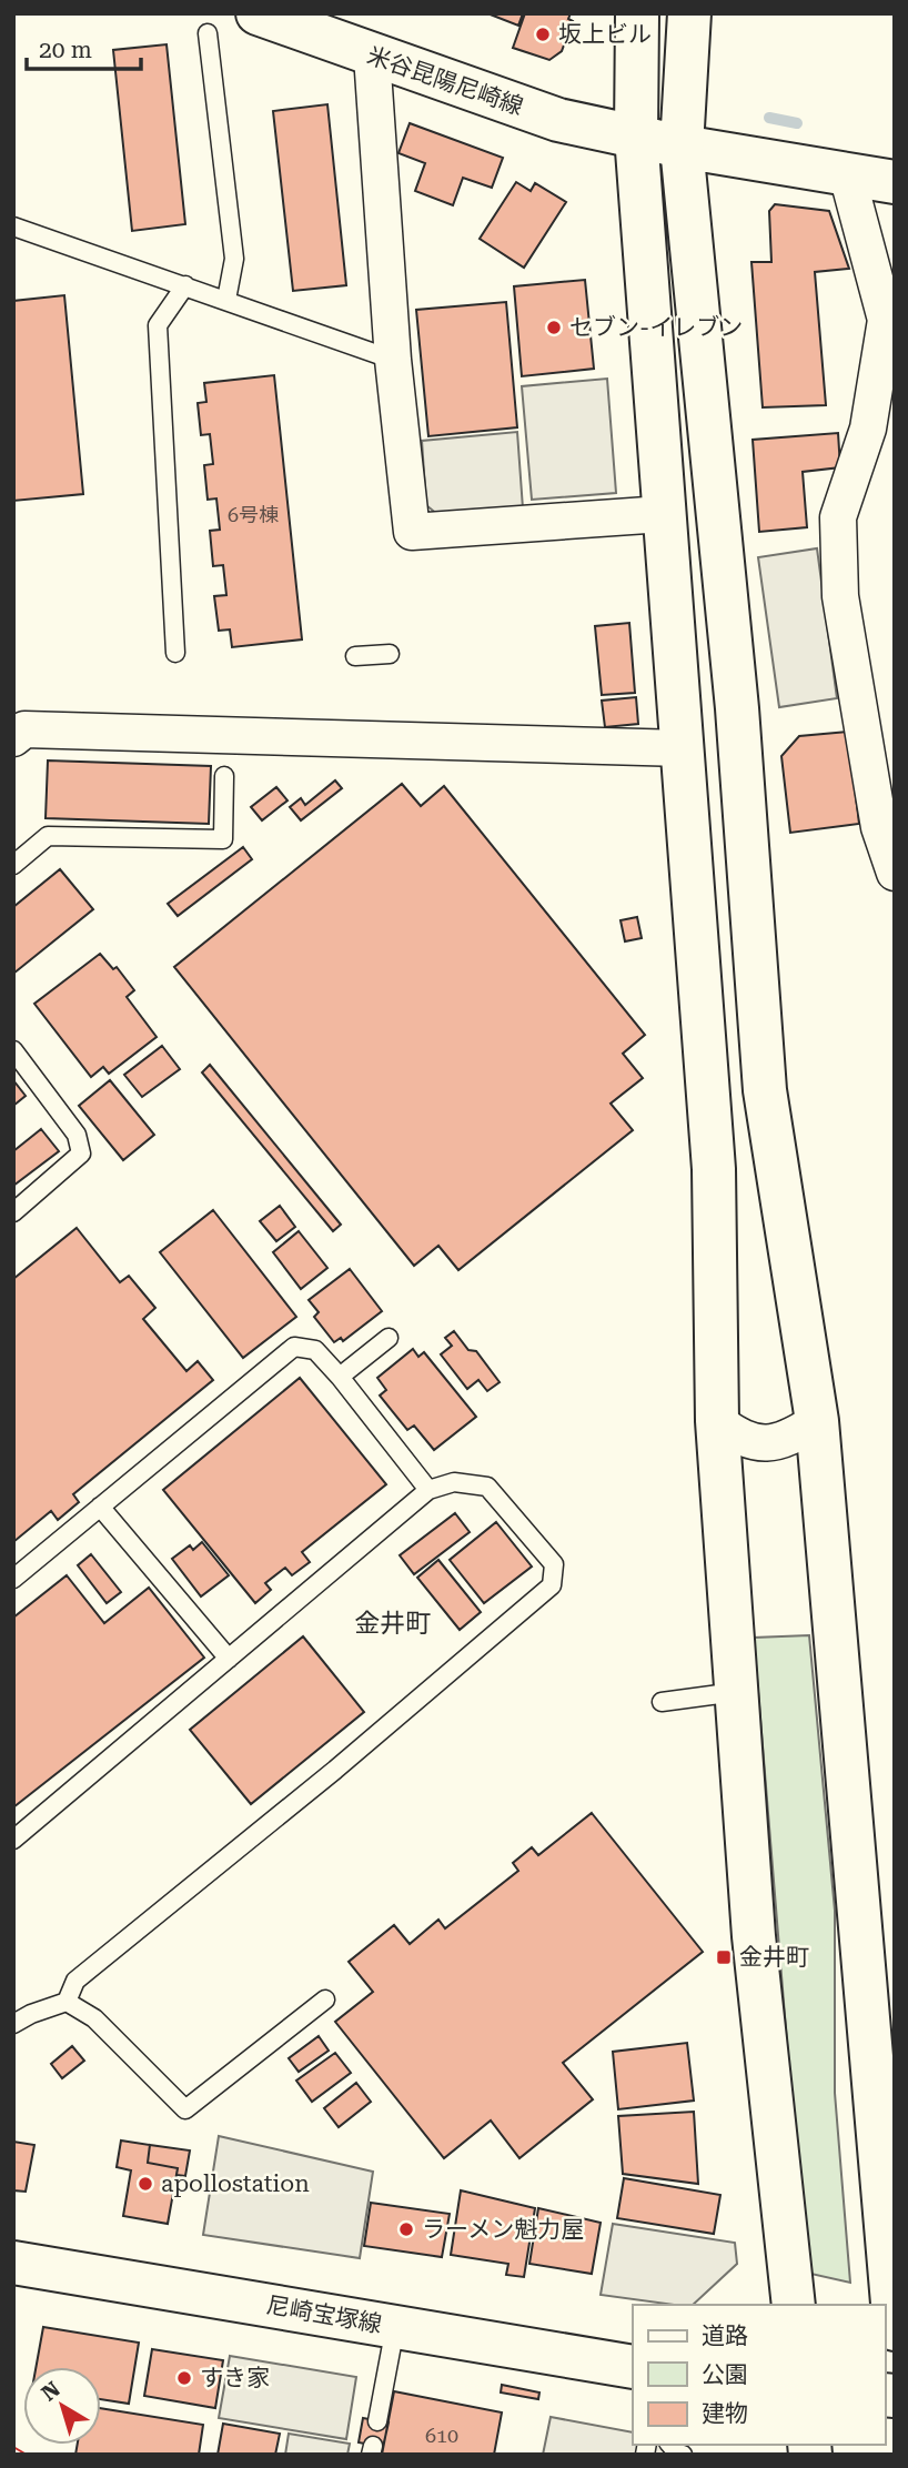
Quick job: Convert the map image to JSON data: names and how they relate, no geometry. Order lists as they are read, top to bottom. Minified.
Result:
{"streets":{"street":["米谷昆陽尼崎線","尼崎宝塚線"]},"districts":["金井町"],"places":{"other":["坂上ビル","セブン-イレブン","apollostation","ラーメン魁力屋","すき家"],"transit":["金井町"]},"house_numbers":["6号棟","610"],"legend":["道路","公園","建物"],"scale_bar":"20 m","north":"top left"}
